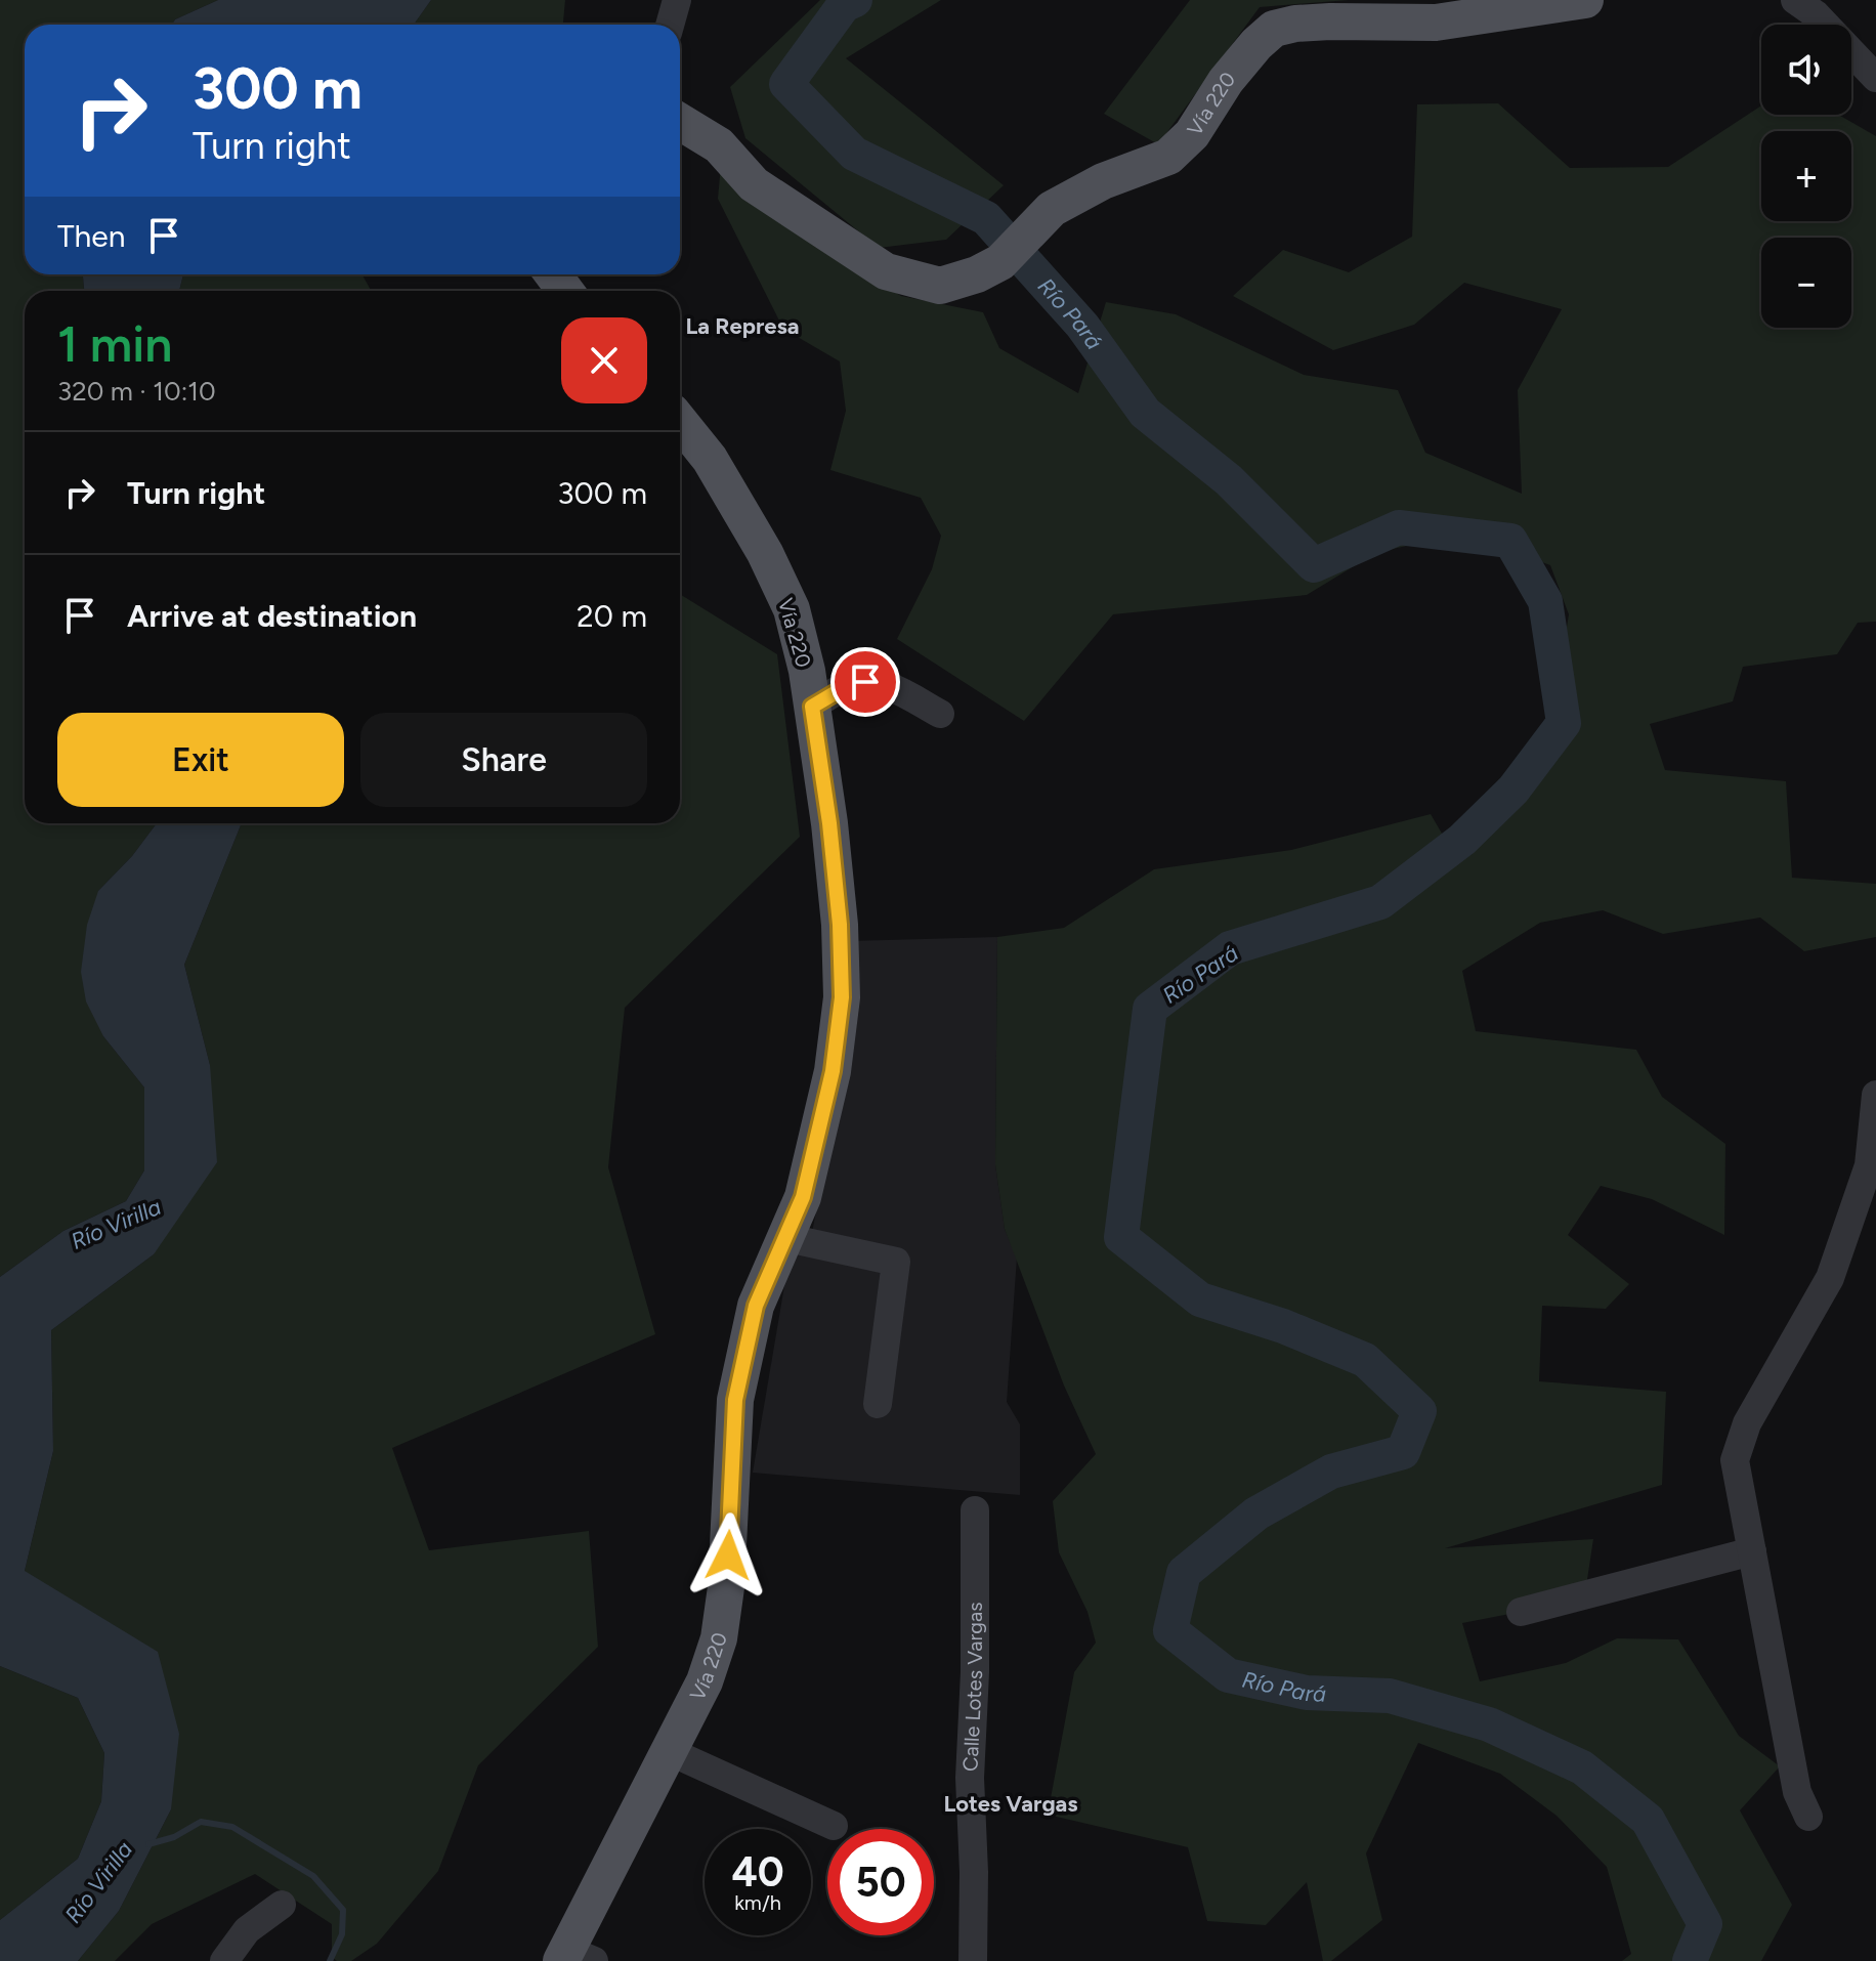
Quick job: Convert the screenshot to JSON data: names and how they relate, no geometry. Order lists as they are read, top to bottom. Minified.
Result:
{"streets":{"main road":["Vía 220"],"street":["Calle Lotes Vargas"]},"districts":["La Represa","Lotes Vargas"],"water":["Río Pará","Río Virilla"],"page":{"map_buttons":["+","−"],"turn":["300 m","Turn right"],"then":"Then","heading":["1 min","320 m · 10:10"],"list":[{"name":"Turn right","value":"300 m"},{"name":"Arrive at destination","value":"20 m"}],"buttons":["Exit","Share"],"speed":"40 km/h","limit":"50"}}
